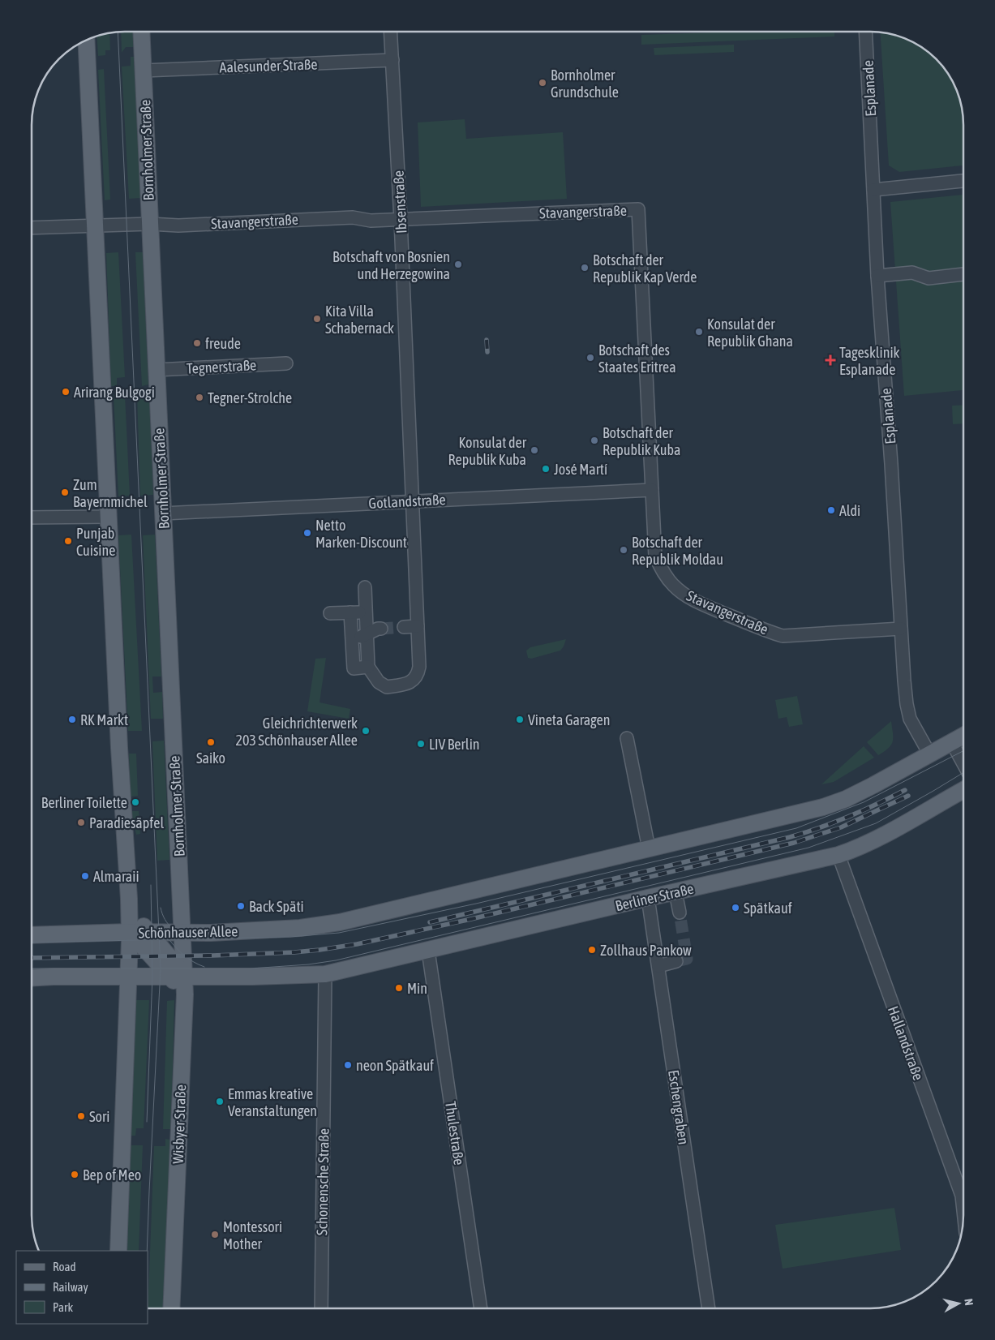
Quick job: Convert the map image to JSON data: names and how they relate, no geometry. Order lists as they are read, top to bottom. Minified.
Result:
{"streets":{"main road":["Bornholmer Straße","Berliner Straße","Schönhauser Allee","Wisbyer Straße"],"street":["Aalesunder Straße","Esplanade","Ibsenstraße","Stavangerstraße","Tegnerstraße","Gotlandstraße","Hallandstraße","Eschengraben","Thulestraße","Schonensche Straße"]},"crossings":[["Aalesunder Straße","Bornholmer Straße"],["Aalesunder Straße","Ibsenstraße"],["Esplanade","Stavangerstraße"],["Bornholmer Straße","Stavangerstraße"],["Bornholmer Straße","Tegnerstraße"],["Bornholmer Straße","Gotlandstraße"],["Bornholmer Straße","Schönhauser Allee"],["Ibsenstraße","Stavangerstraße"],["Ibsenstraße","Gotlandstraße"],["Stavangerstraße","Gotlandstraße"],["Berliner Straße","Hallandstraße"],["Berliner Straße","Eschengraben"],["Berliner Straße","Thulestraße"],["Berliner Straße","Schonensche Straße"]],"places":{"other":["Bornholmer Grundschule","Botschaft von Bosnien und Herzegowina","Botschaft der Republik Kap Verde","Kita Villa Schabernack","Konsulat der Republik Ghana","freude","Botschaft des Staates Eritrea","Arirang Bulgogi","Tegner-Strolche","Botschaft der Republik Kuba","Konsulat der Republik Kuba","José Martí","Zum Bayernmichel","Aldi","Netto Marken-Discount","Punjab Cuisine","Botschaft der Republik Moldau","RK Markt","Vineta Garagen","Gleichrichterwerk 203 Schönhauser Allee","Saiko","LIV Berlin","Berliner Toilette","Paradiesäpfel","Almaraii","Back Späti","Spätkauf","Zollhaus Pankow","Min","neon Spätkauf","Emmas kreative Veranstaltungen","Sori","Bep of Meo","Montessori Mother"],"health":["Tagesklinik Esplanade"]},"legend":["Road","Railway","Park"],"north":"right"}
